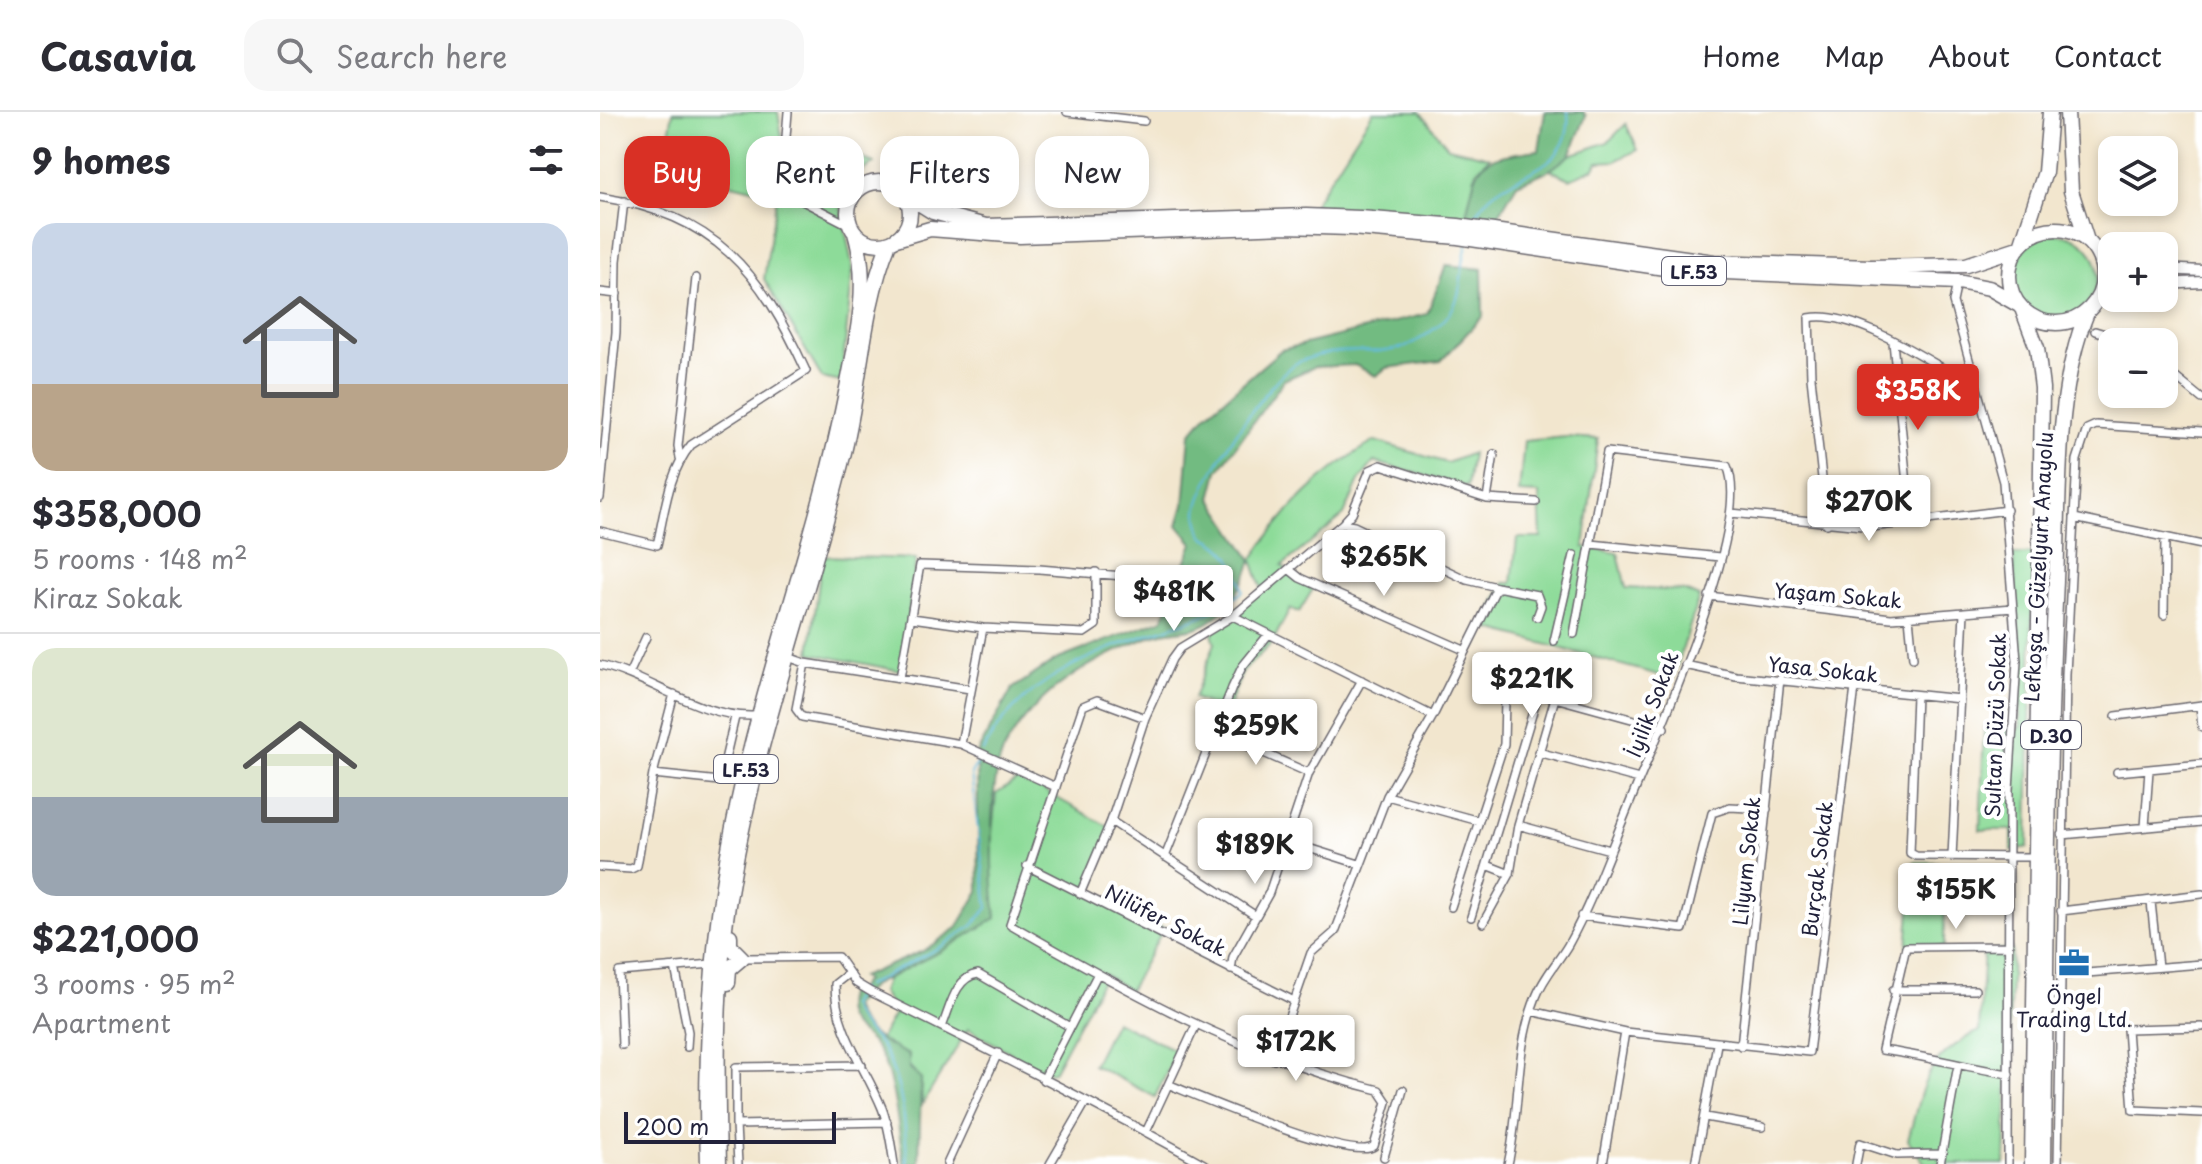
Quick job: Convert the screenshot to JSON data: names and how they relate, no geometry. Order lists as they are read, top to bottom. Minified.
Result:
{"streets":{"highway":["LF.53","Lefkoşa - Güzelyurt Anayolu","D.30"],"street":["Yaşam Sokak","Yasa Sokak","İyilik Sokak","Sultan Düzü Sokak","Lilyum Sokak","Burçak Sokak","Nilüfer Sokak"]},"crossings":[["LF.53","Lefkoşa - Güzelyurt Anayolu"],["LF.53","Sultan Düzü Sokak"],["LF.53","D.30"],["Lefkoşa - Güzelyurt Anayolu","D.30"],["Yaşam Sokak","İyilik Sokak"],["Yaşam Sokak","Sultan Düzü Sokak"],["Yasa Sokak","İyilik Sokak"],["Yasa Sokak","Lilyum Sokak"],["Yasa Sokak","Burçak Sokak"],["Lilyum Sokak","Burçak Sokak"]],"places":{"office":["Öngel Trading Ltd."]},"scale_bar":"200 m","page":{"header":"Casavia","search":"Search here","nav":["Home","Map","About","Contact"],"heading":"9 homes","map_buttons":["+","−"],"chip":["Buy","Rent","Filters","New"],"list":[{"name":"$358,000","note":"5 rooms · 148 m² · Kiraz Sokak"},{"name":"$221,000","note":"3 rooms · 95 m² · Apartment"}],"price":["$358K","$270K","$265K","$481K","$221K","$259K","$189K","$155K","$172K"],"scale":"200 m"}}
